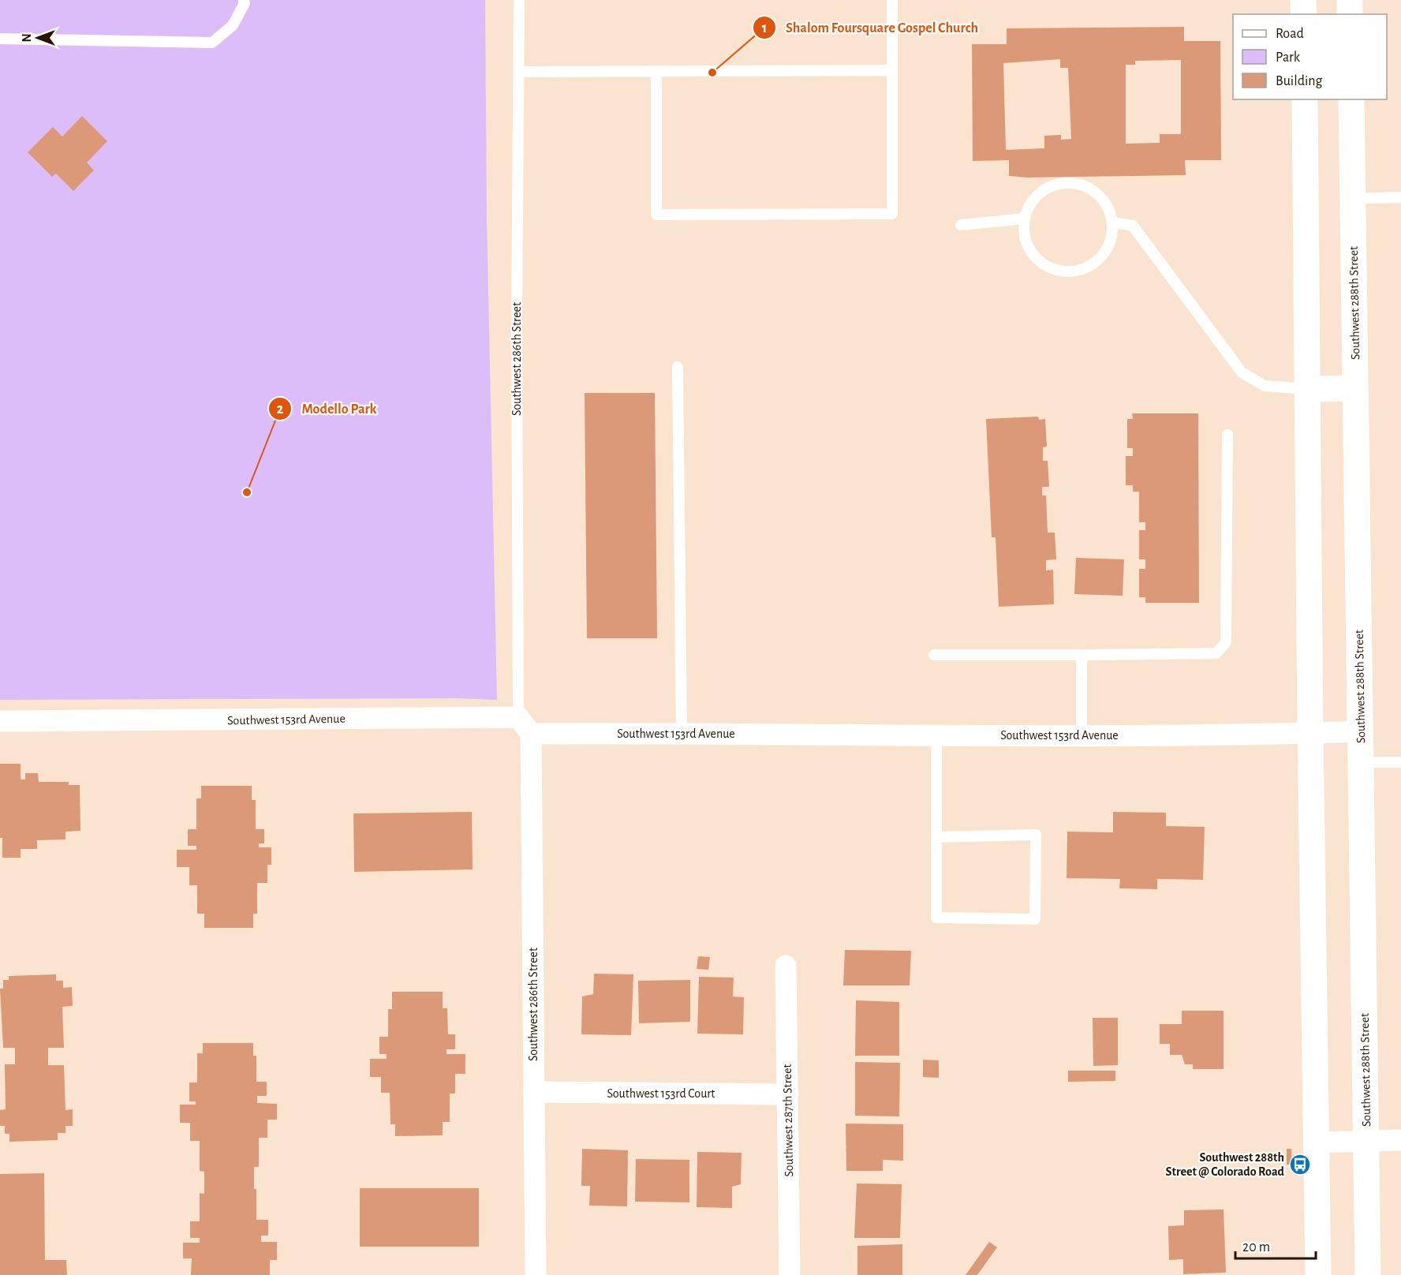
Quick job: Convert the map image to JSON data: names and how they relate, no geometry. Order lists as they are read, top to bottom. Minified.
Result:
{"streets":{"main road":["Southwest 288th Street"],"street":["Southwest 286th Street","Southwest 153rd Avenue","Southwest 153rd Court","Southwest 287th Street"]},"crossings":[["Southwest 288th Street","Southwest 153rd Avenue"],["Southwest 286th Street","Southwest 153rd Avenue"],["Southwest 286th Street","Southwest 153rd Court"],["Southwest 153rd Court","Southwest 287th Street"]],"places":{"other":["Shalom Foursquare Gospel Church","Modello Park"],"bus stop":["Southwest 288th Street @ Colorado Road"]},"legend":["Road","Park","Building"],"scale_bar":"20 m","north":"left"}
